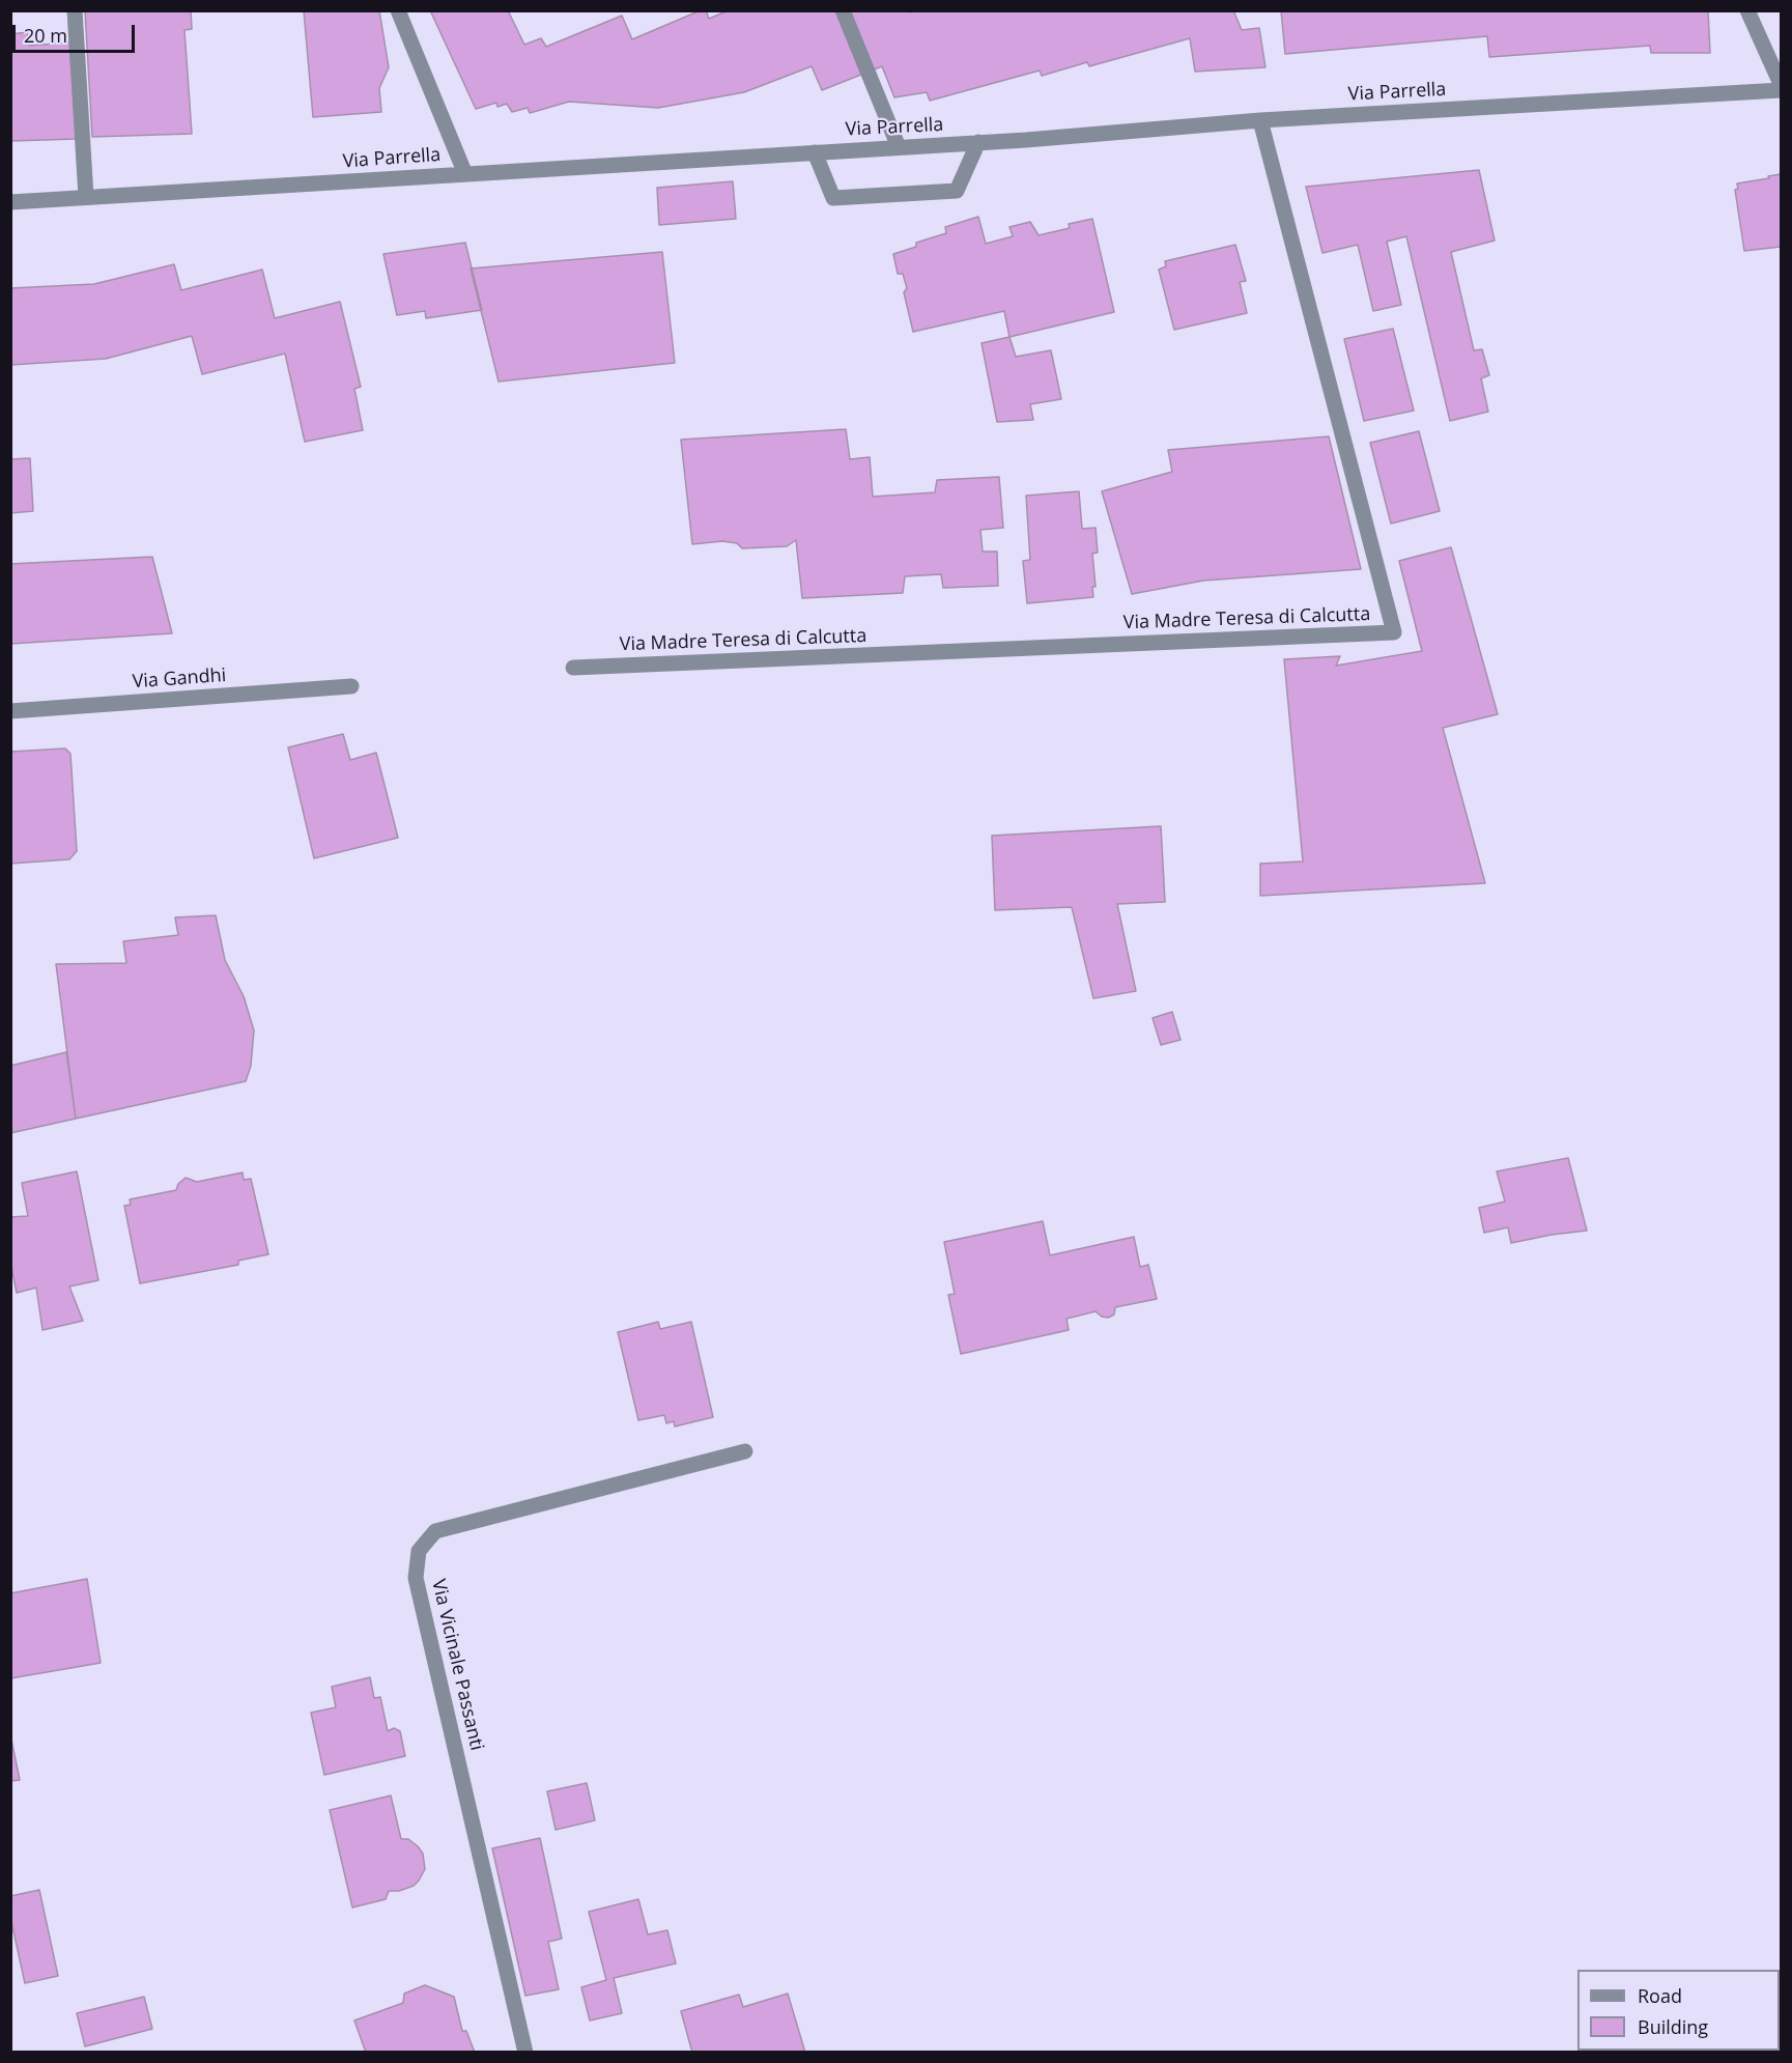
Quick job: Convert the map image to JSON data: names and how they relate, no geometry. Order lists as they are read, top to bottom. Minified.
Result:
{"streets":{"street":["Via Parrella","Via Madre Teresa di Calcutta","Via Gandhi","Via Vicinale Passanti"]},"crossings":[["Via Parrella","Via Madre Teresa di Calcutta"]],"legend":["Road","Building"],"scale_bar":"20 m"}
